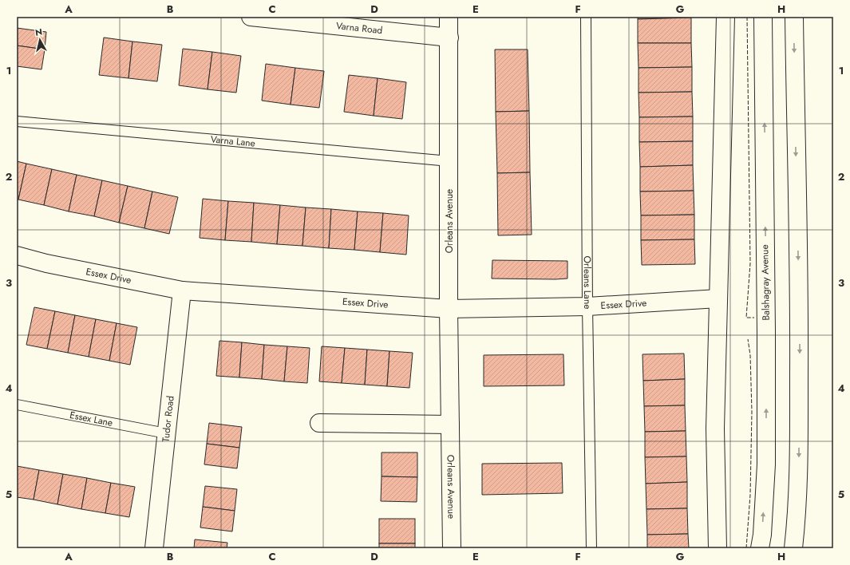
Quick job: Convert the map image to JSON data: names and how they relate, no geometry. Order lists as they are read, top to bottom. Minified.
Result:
{"streets":{"street":["Varna Road","Orleans Avenue","Essex Drive","Balshagray Avenue","Tudor Road"],"lane":["Varna Lane","Orleans Lane","Essex Lane"]},"crossings":[["Varna Road","Orleans Avenue"],["Varna Lane","Orleans Avenue"],["Orleans Avenue","Essex Drive"],["Essex Drive","Orleans Lane"],["Essex Drive","Tudor Road"],["Essex Lane","Tudor Road"]],"north":"top","grid":{"columns":["A","B","C","D","E","F","G","H"],"rows":["1","2","3","4","5"]}}
